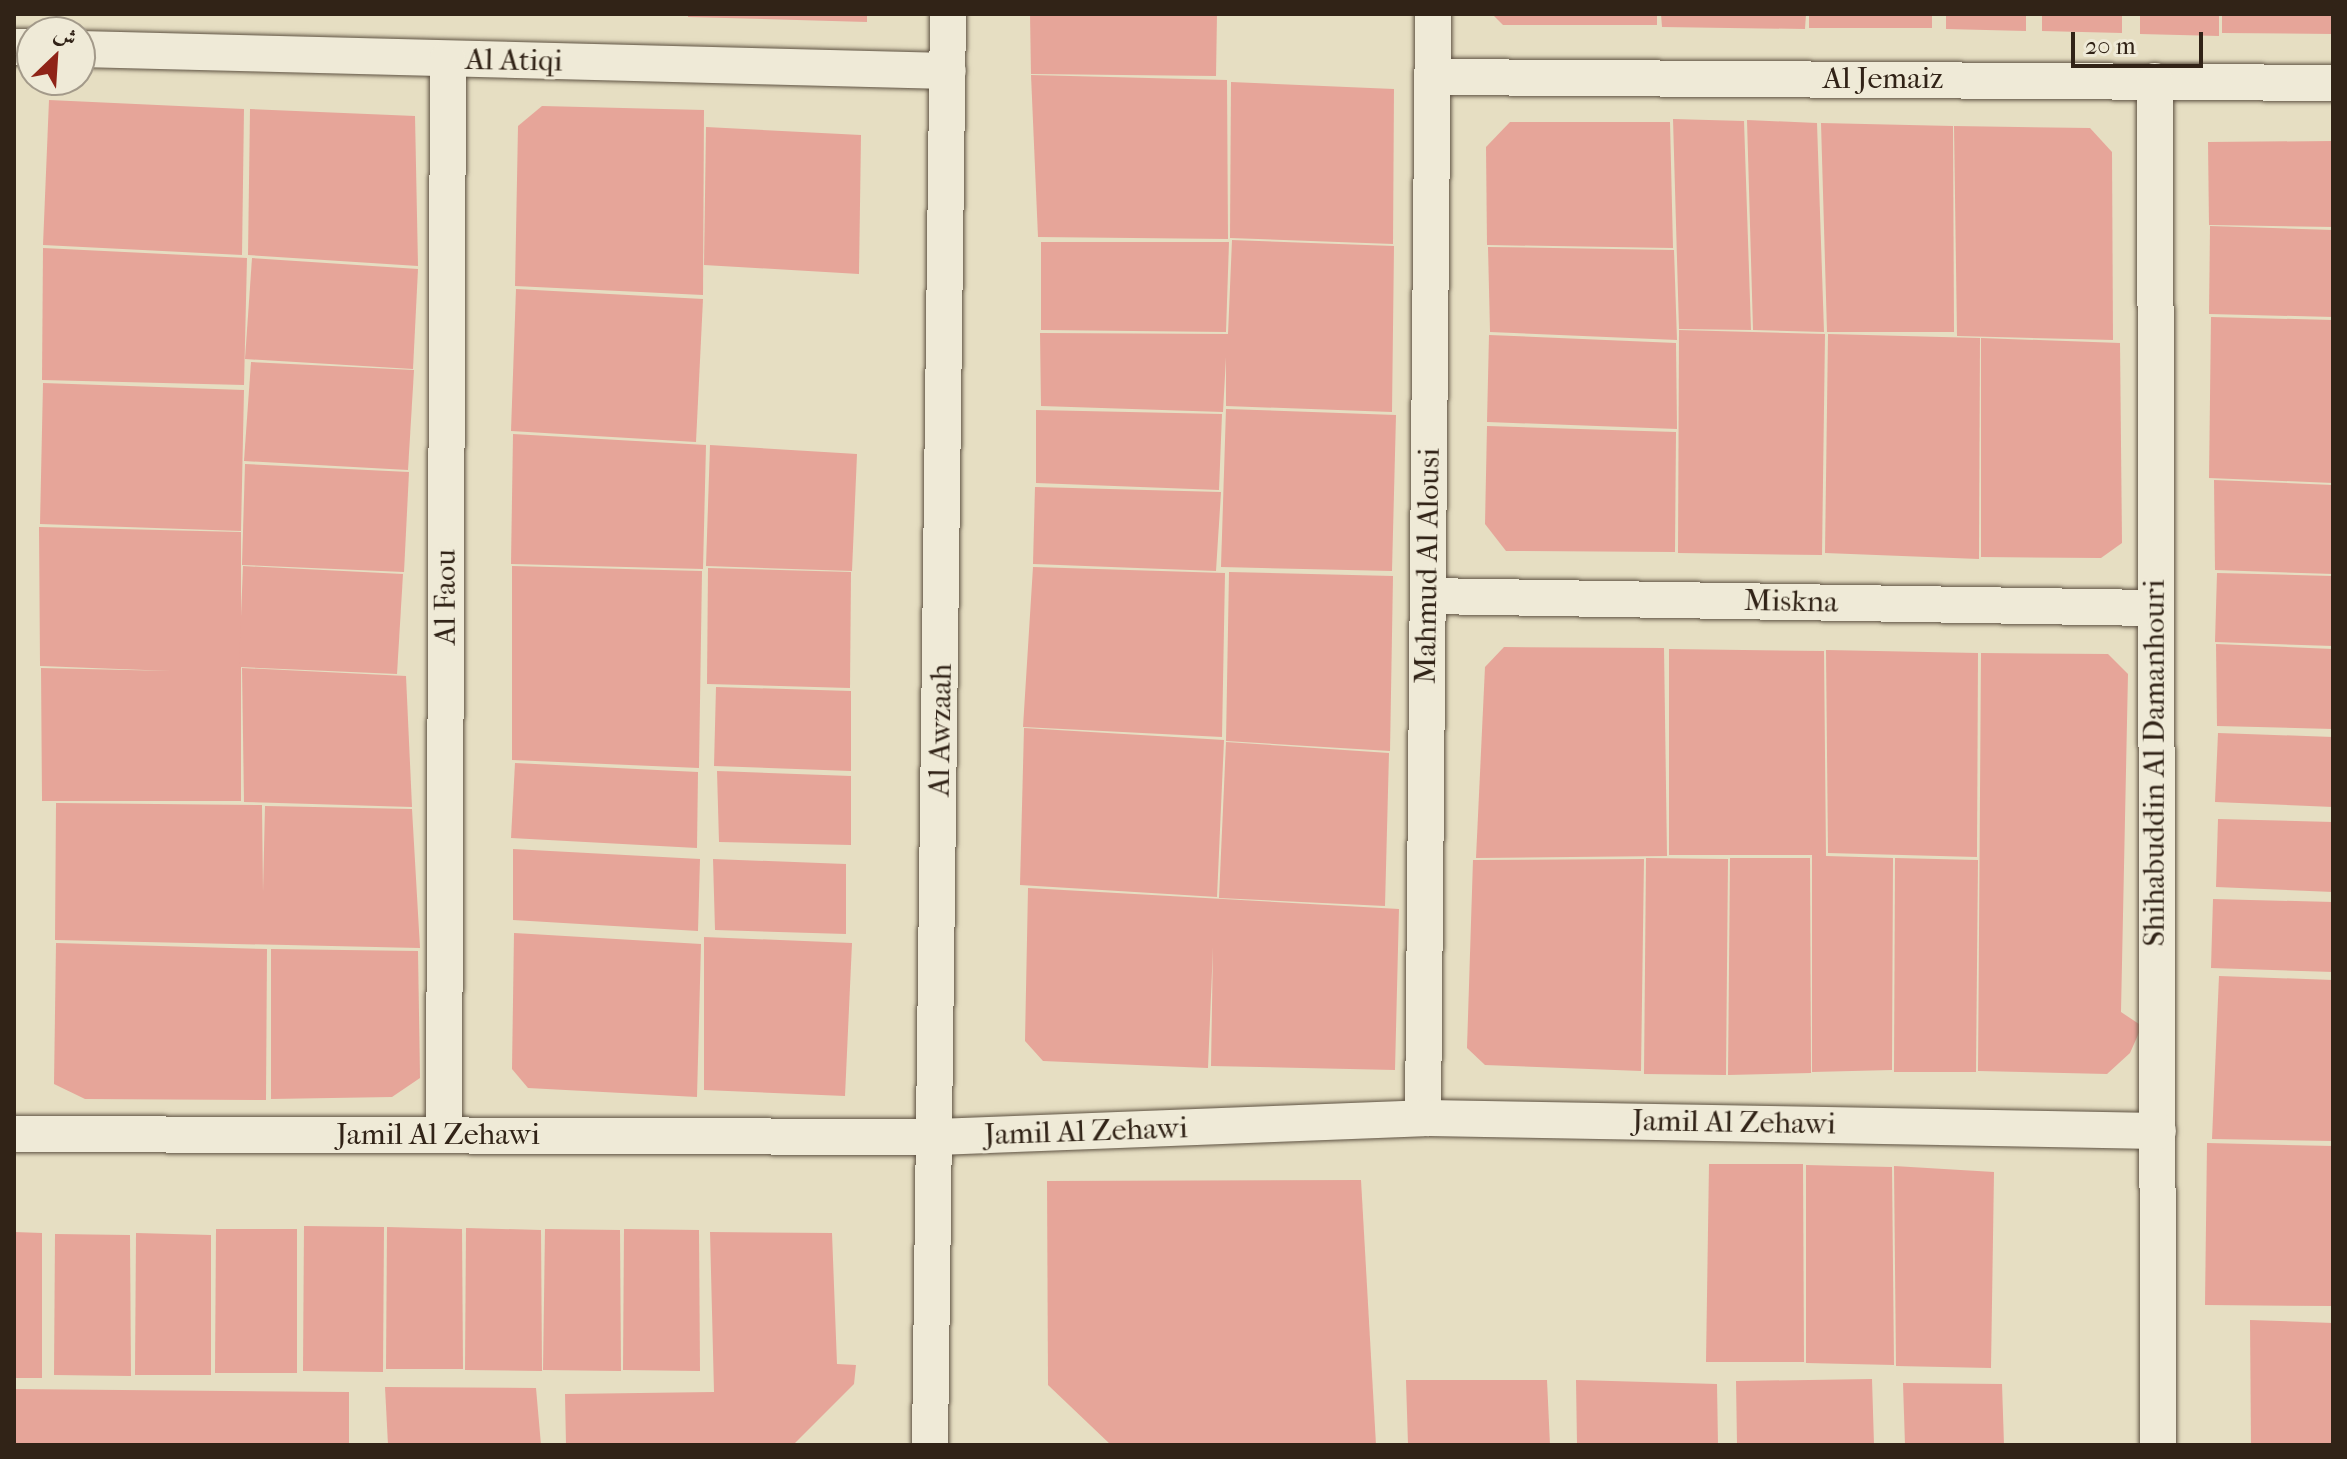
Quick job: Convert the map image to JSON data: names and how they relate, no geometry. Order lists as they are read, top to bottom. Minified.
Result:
{"streets":{"street":["Al Atiqi","Al Jemaiz","Mahmud Al Alousi","Al Faou","Miskna","Al Awzaah","Shihabuddin Al Damanhouri","Jamil Al Zehawi"]},"crossings":[["Al Atiqi","Al Faou"],["Al Atiqi","Al Awzaah"],["Al Jemaiz","Mahmud Al Alousi"],["Al Jemaiz","Shihabuddin Al Damanhouri"],["Mahmud Al Alousi","Miskna"],["Mahmud Al Alousi","Jamil Al Zehawi"],["Al Faou","Jamil Al Zehawi"],["Miskna","Shihabuddin Al Damanhouri"],["Al Awzaah","Jamil Al Zehawi"],["Shihabuddin Al Damanhouri","Jamil Al Zehawi"]],"scale_bar":"20 m","north":"top right"}
